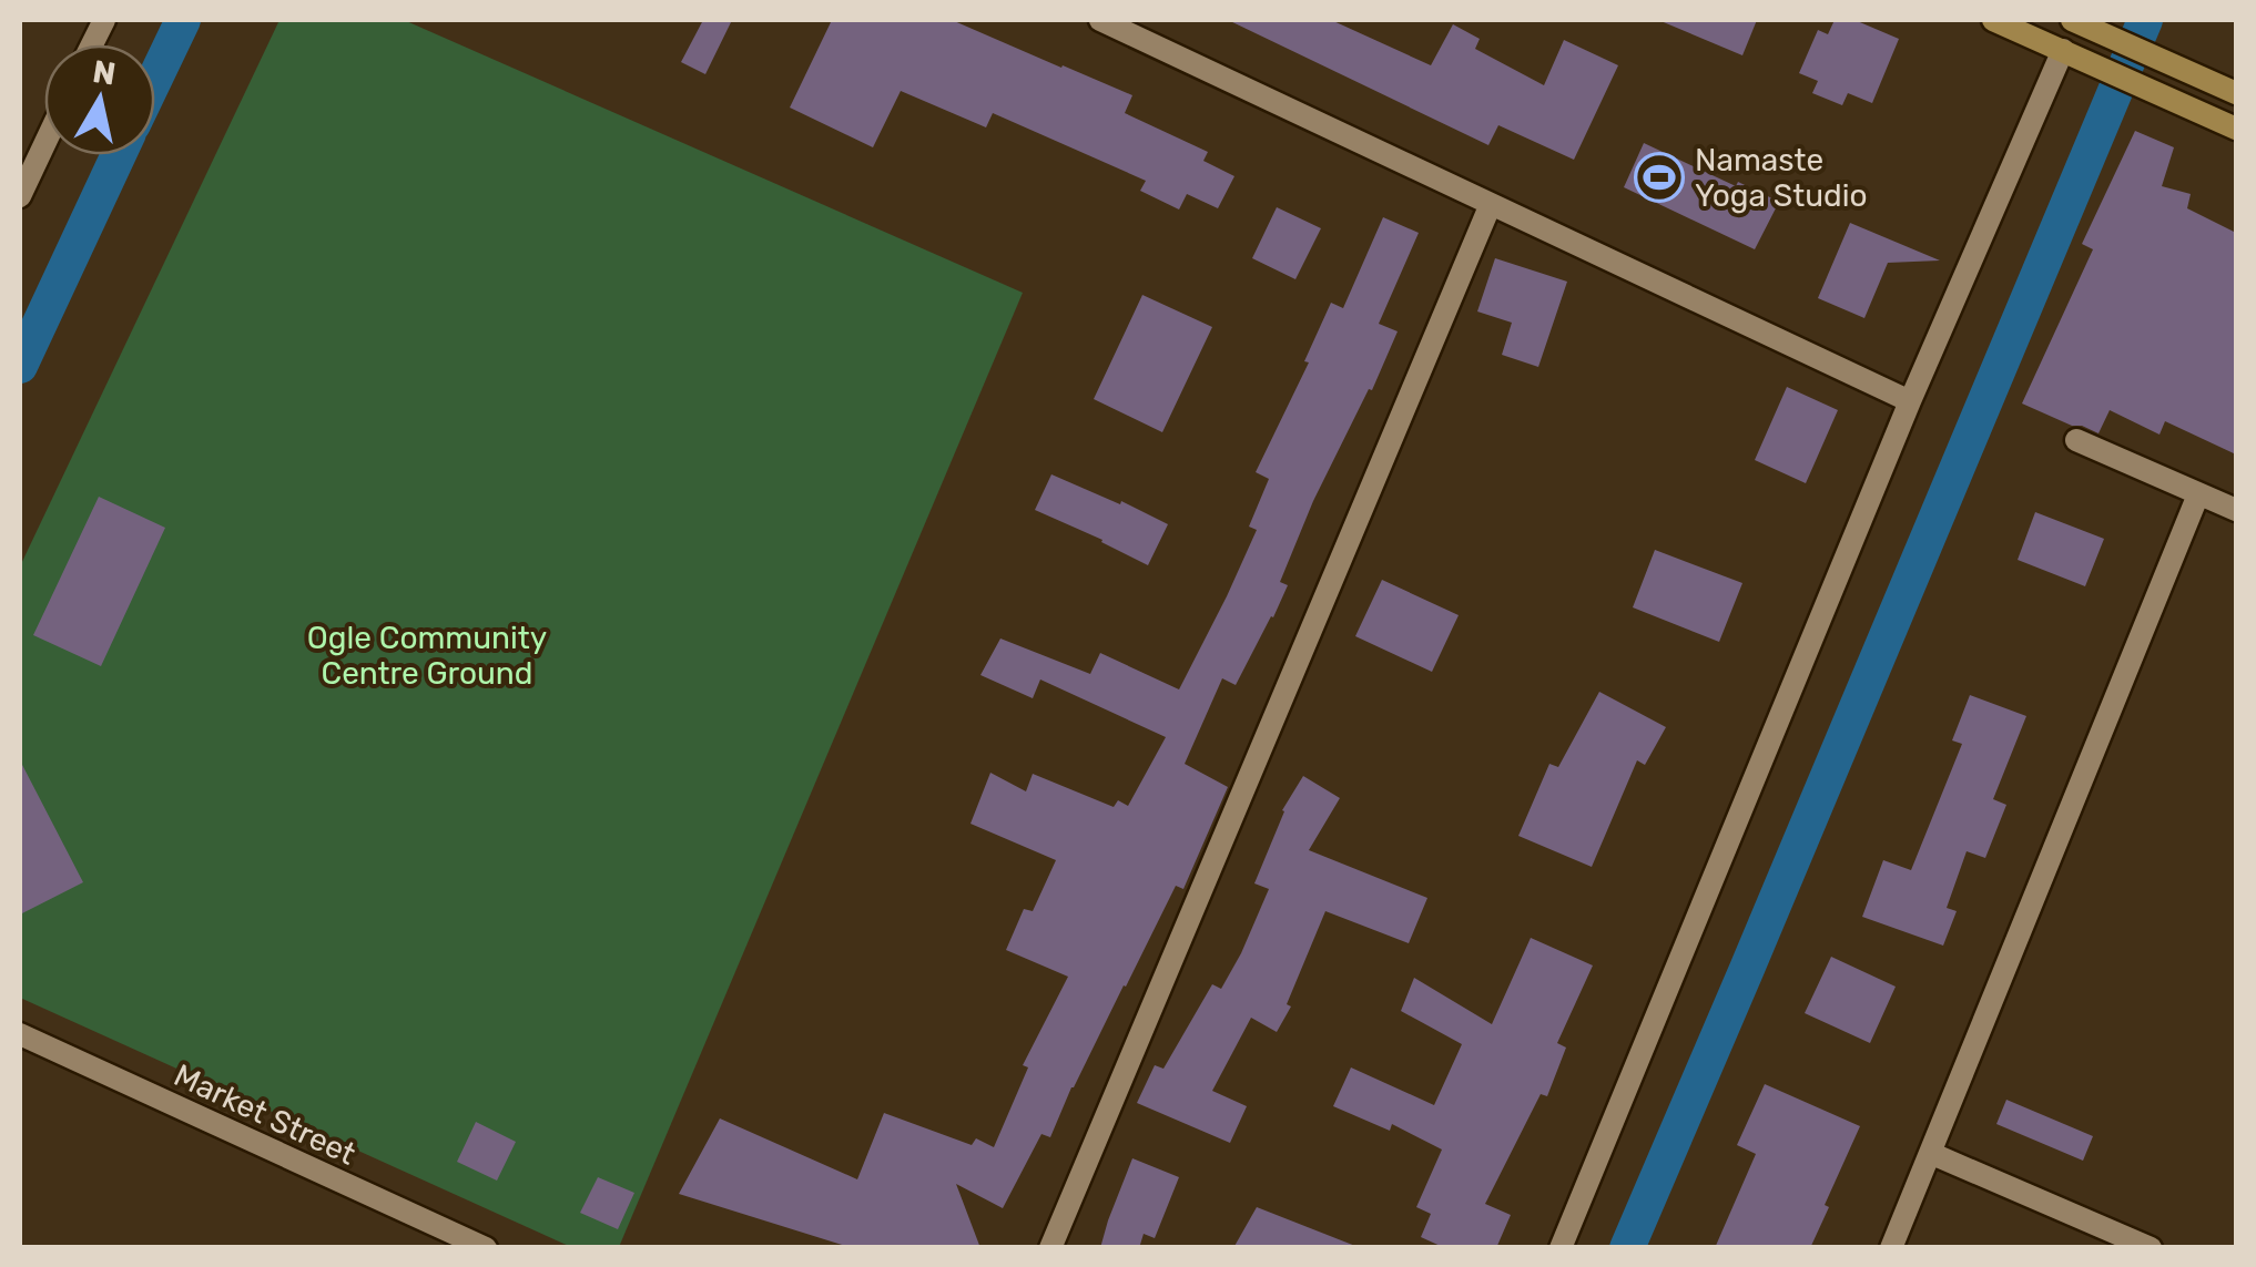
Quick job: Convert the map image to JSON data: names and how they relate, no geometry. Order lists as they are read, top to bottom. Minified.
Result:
{"streets":{"street":["Market Street"]},"parks":["Ogle Community Centre Ground"],"places":{"sports":["Namaste Yoga Studio"]},"north":"top"}
